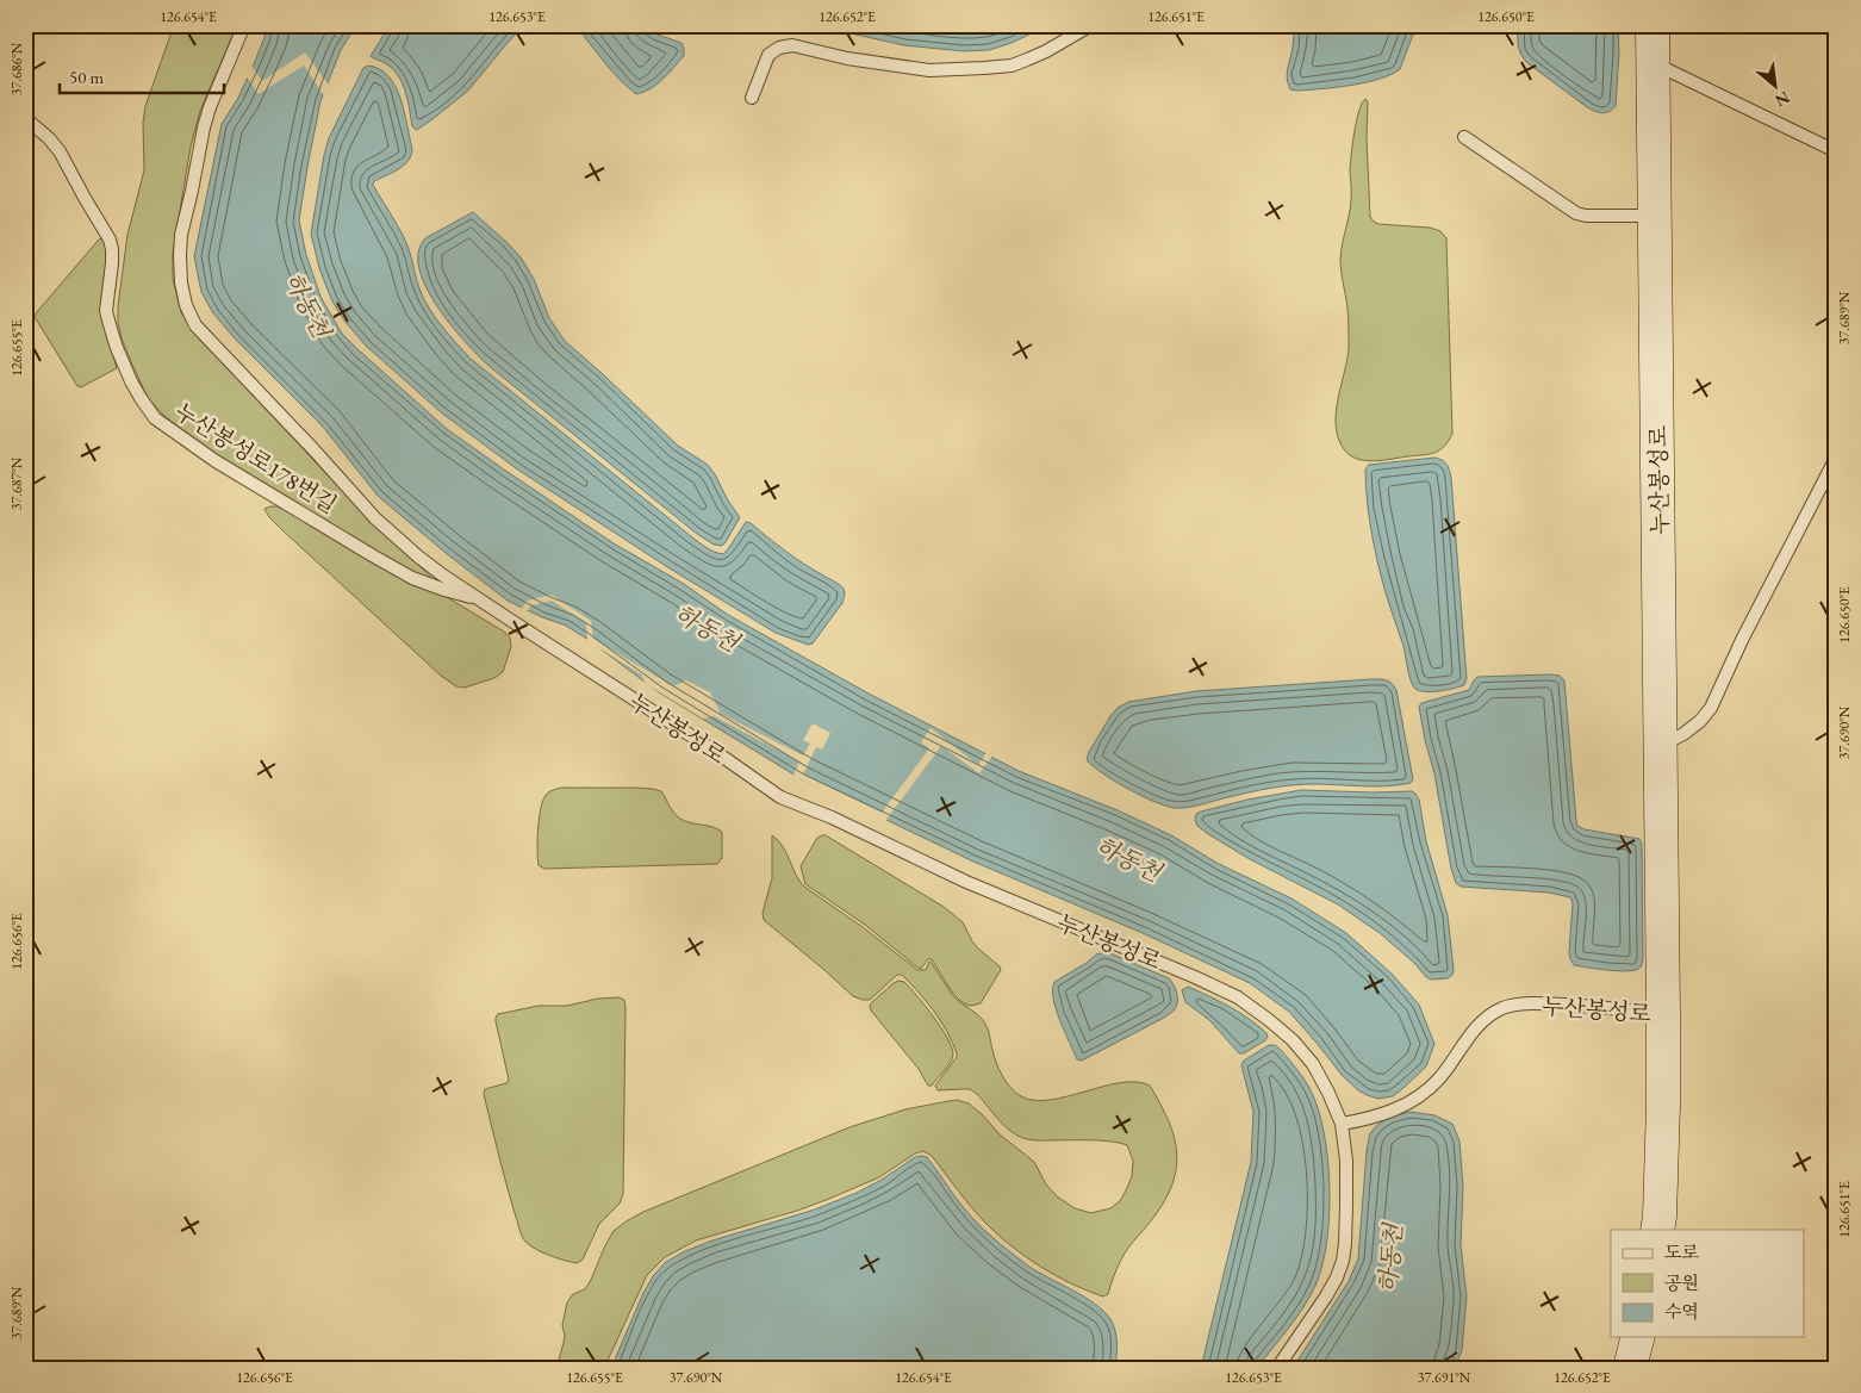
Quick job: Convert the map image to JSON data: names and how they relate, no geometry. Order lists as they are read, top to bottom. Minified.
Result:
{"streets":{"street":["누산봉성로"],"lane":["누산봉성로178번길"]},"crossings":[["누산봉성로178번길","누산봉성로"]],"water":["하동천"],"legend":["도로","공원","수역"],"scale_bar":"50 m","north":"bottom right","coordinates":["126.654°E","126.653°E","126.652°E","126.651°E","126.650°E","37.686°N","37.689°N","126.655°E","37.687°N","37.690°N","126.656°E","37.691°N"]}
